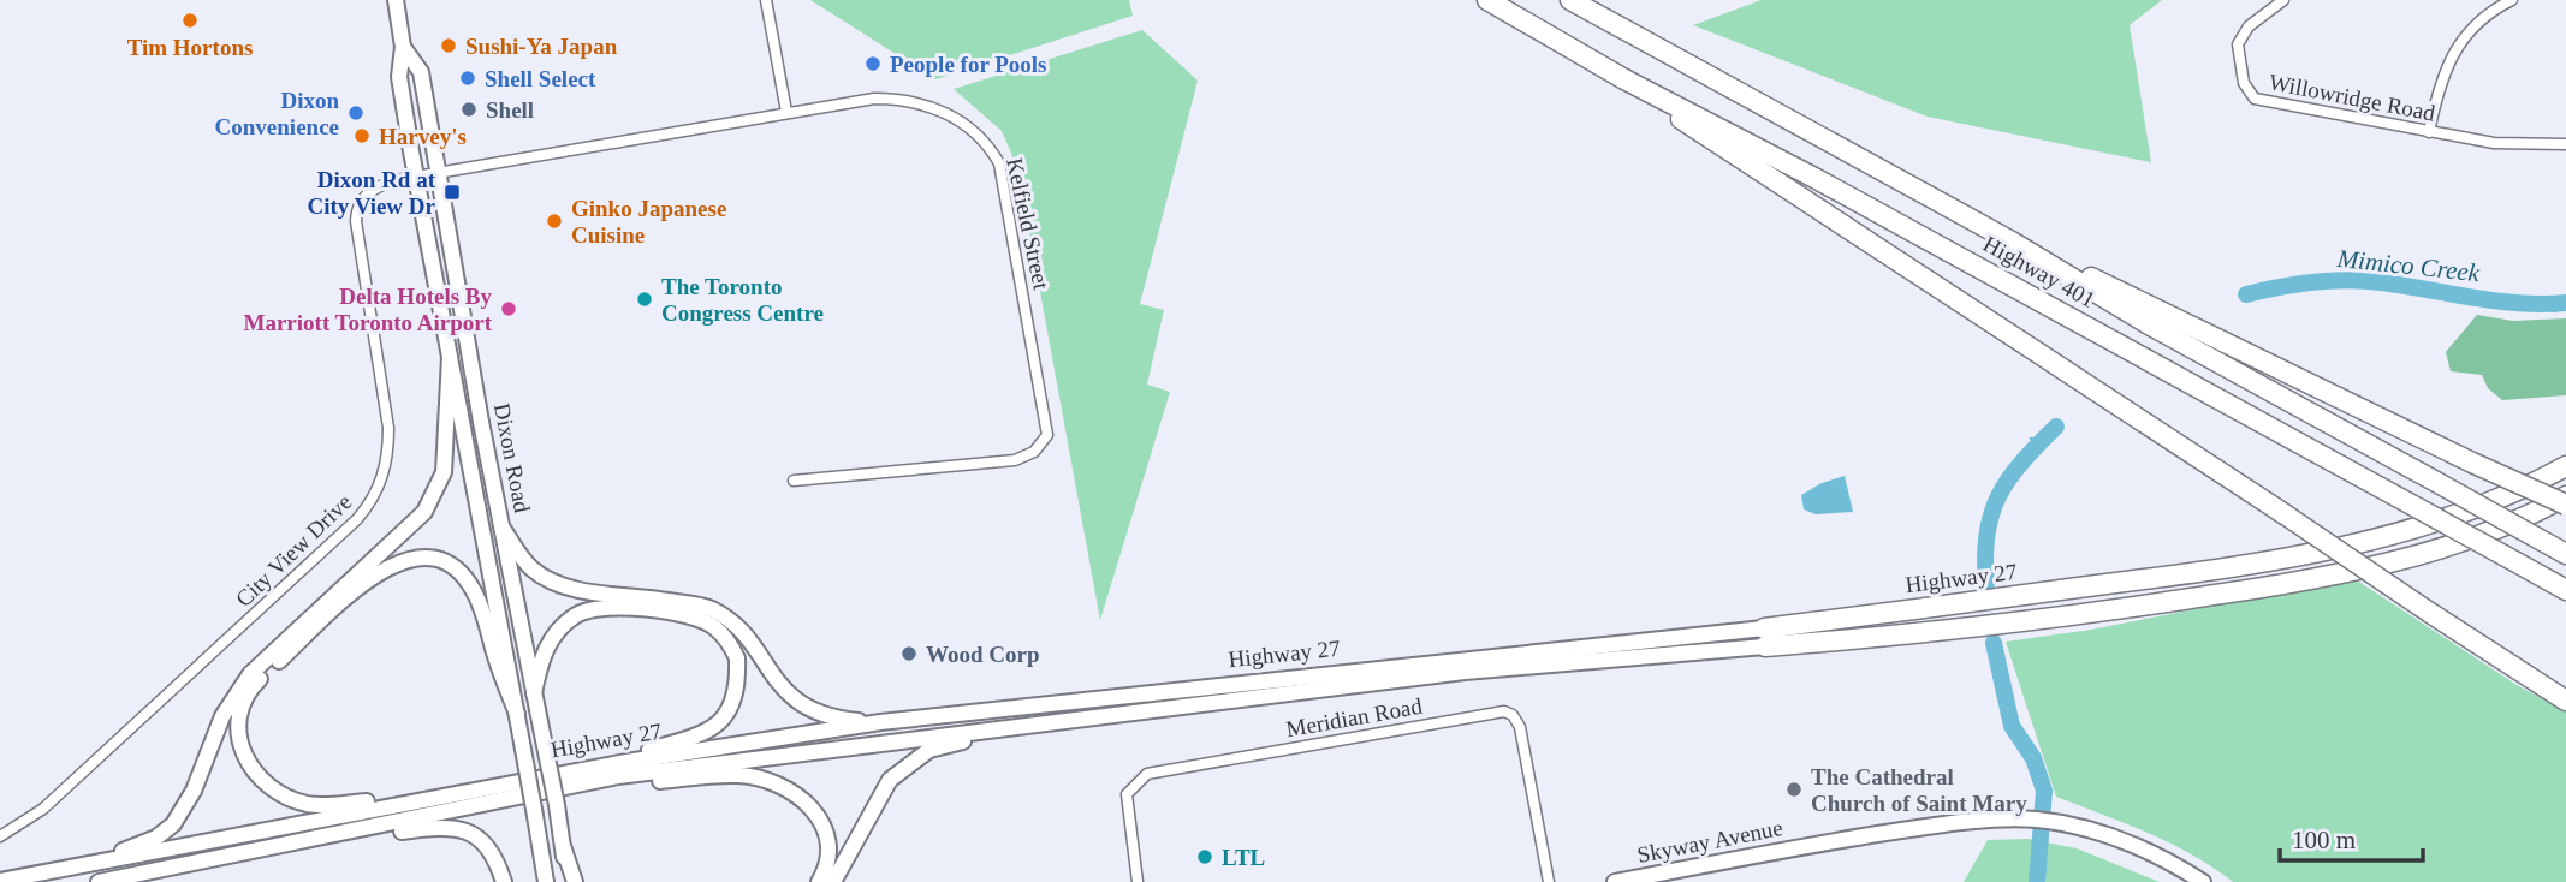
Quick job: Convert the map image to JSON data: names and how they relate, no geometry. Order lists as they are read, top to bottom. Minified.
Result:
{"streets":{"highway":["Highway 401","Highway 27"],"main road":["Dixon Road","Skyway Avenue"],"street":["Willowridge Road","Kelfield Street","City View Drive","Meridian Road"]},"crossings":[["Kelfield Street","Dixon Road"],["Kelfield Street","City View Drive"],["Dixon Road","City View Drive"]],"water":["Mimico Creek"],"places":{"other":["Tim Hortons","Sushi-Ya Japan","People for Pools","Shell Select","Shell","Dixon Convenience","Harvey's","Ginko Japanese Cuisine","The Toronto Congress Centre","Delta Hotels By Marriott Toronto Airport","Wood Corp","The Cathedral Church of Saint Mary","LTL"],"transit":["Dixon Rd at City View Dr"]},"scale_bar":"100 m"}
